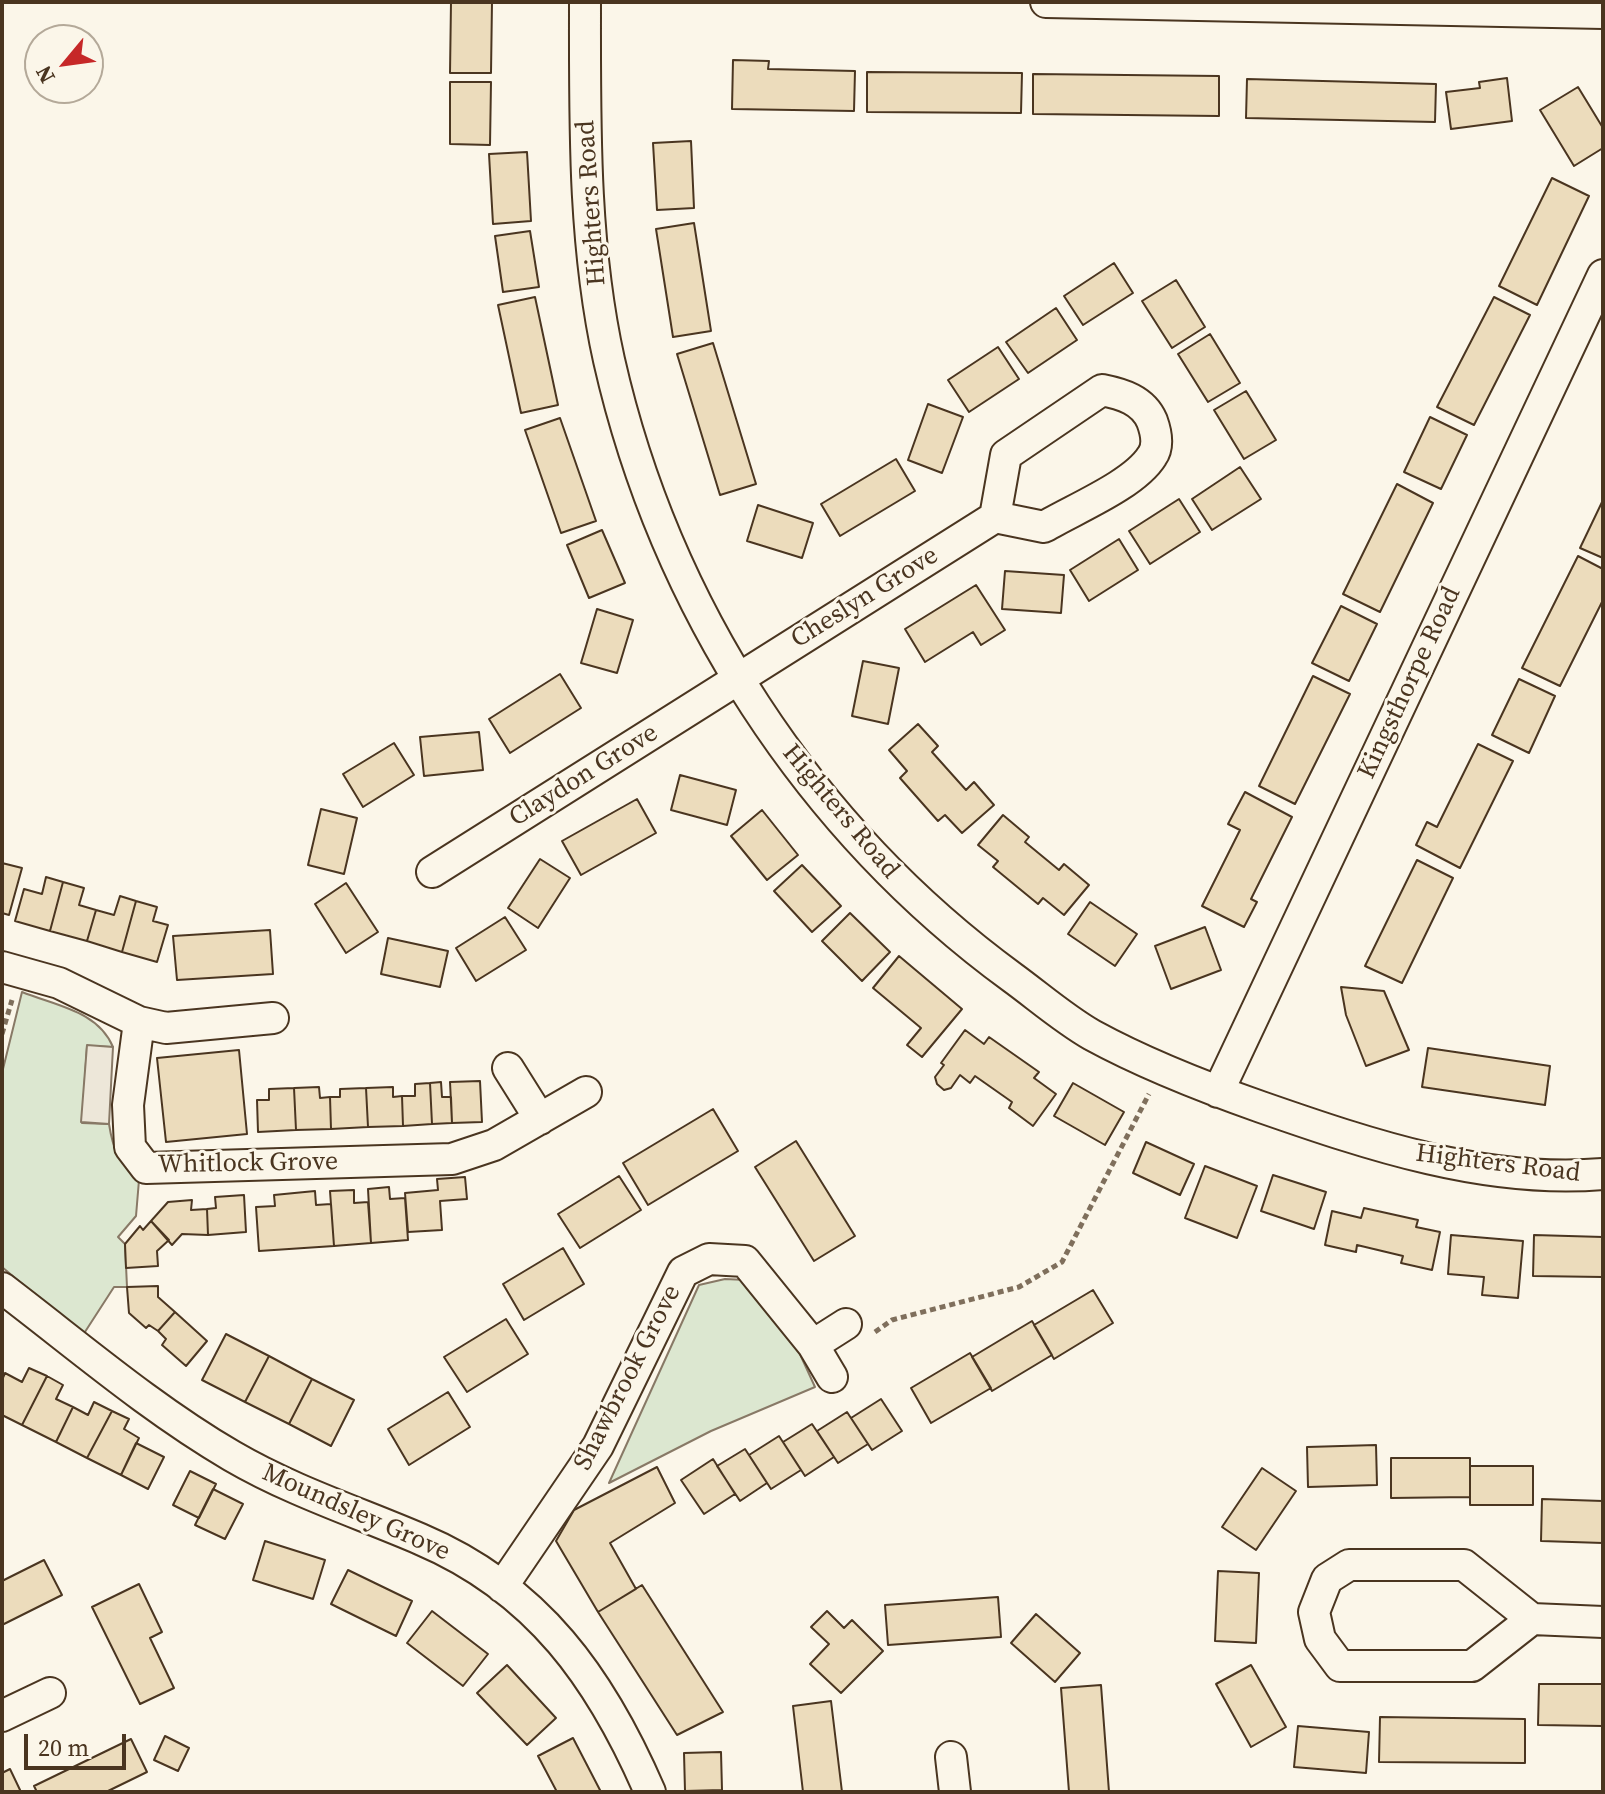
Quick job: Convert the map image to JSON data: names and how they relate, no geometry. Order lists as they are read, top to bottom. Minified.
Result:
{"streets":{"street":["Highters Road","Cheslyn Grove","Kingsthorpe Road","Claydon Grove","Whitlock Grove","Shawbrook Grove","Moundsley Grove"]},"crossings":[["Highters Road","Cheslyn Grove"],["Highters Road","Kingsthorpe Road"],["Highters Road","Claydon Grove"],["Cheslyn Grove","Claydon Grove"],["Shawbrook Grove","Moundsley Grove"]],"scale_bar":"20 m","north":"bottom left"}
